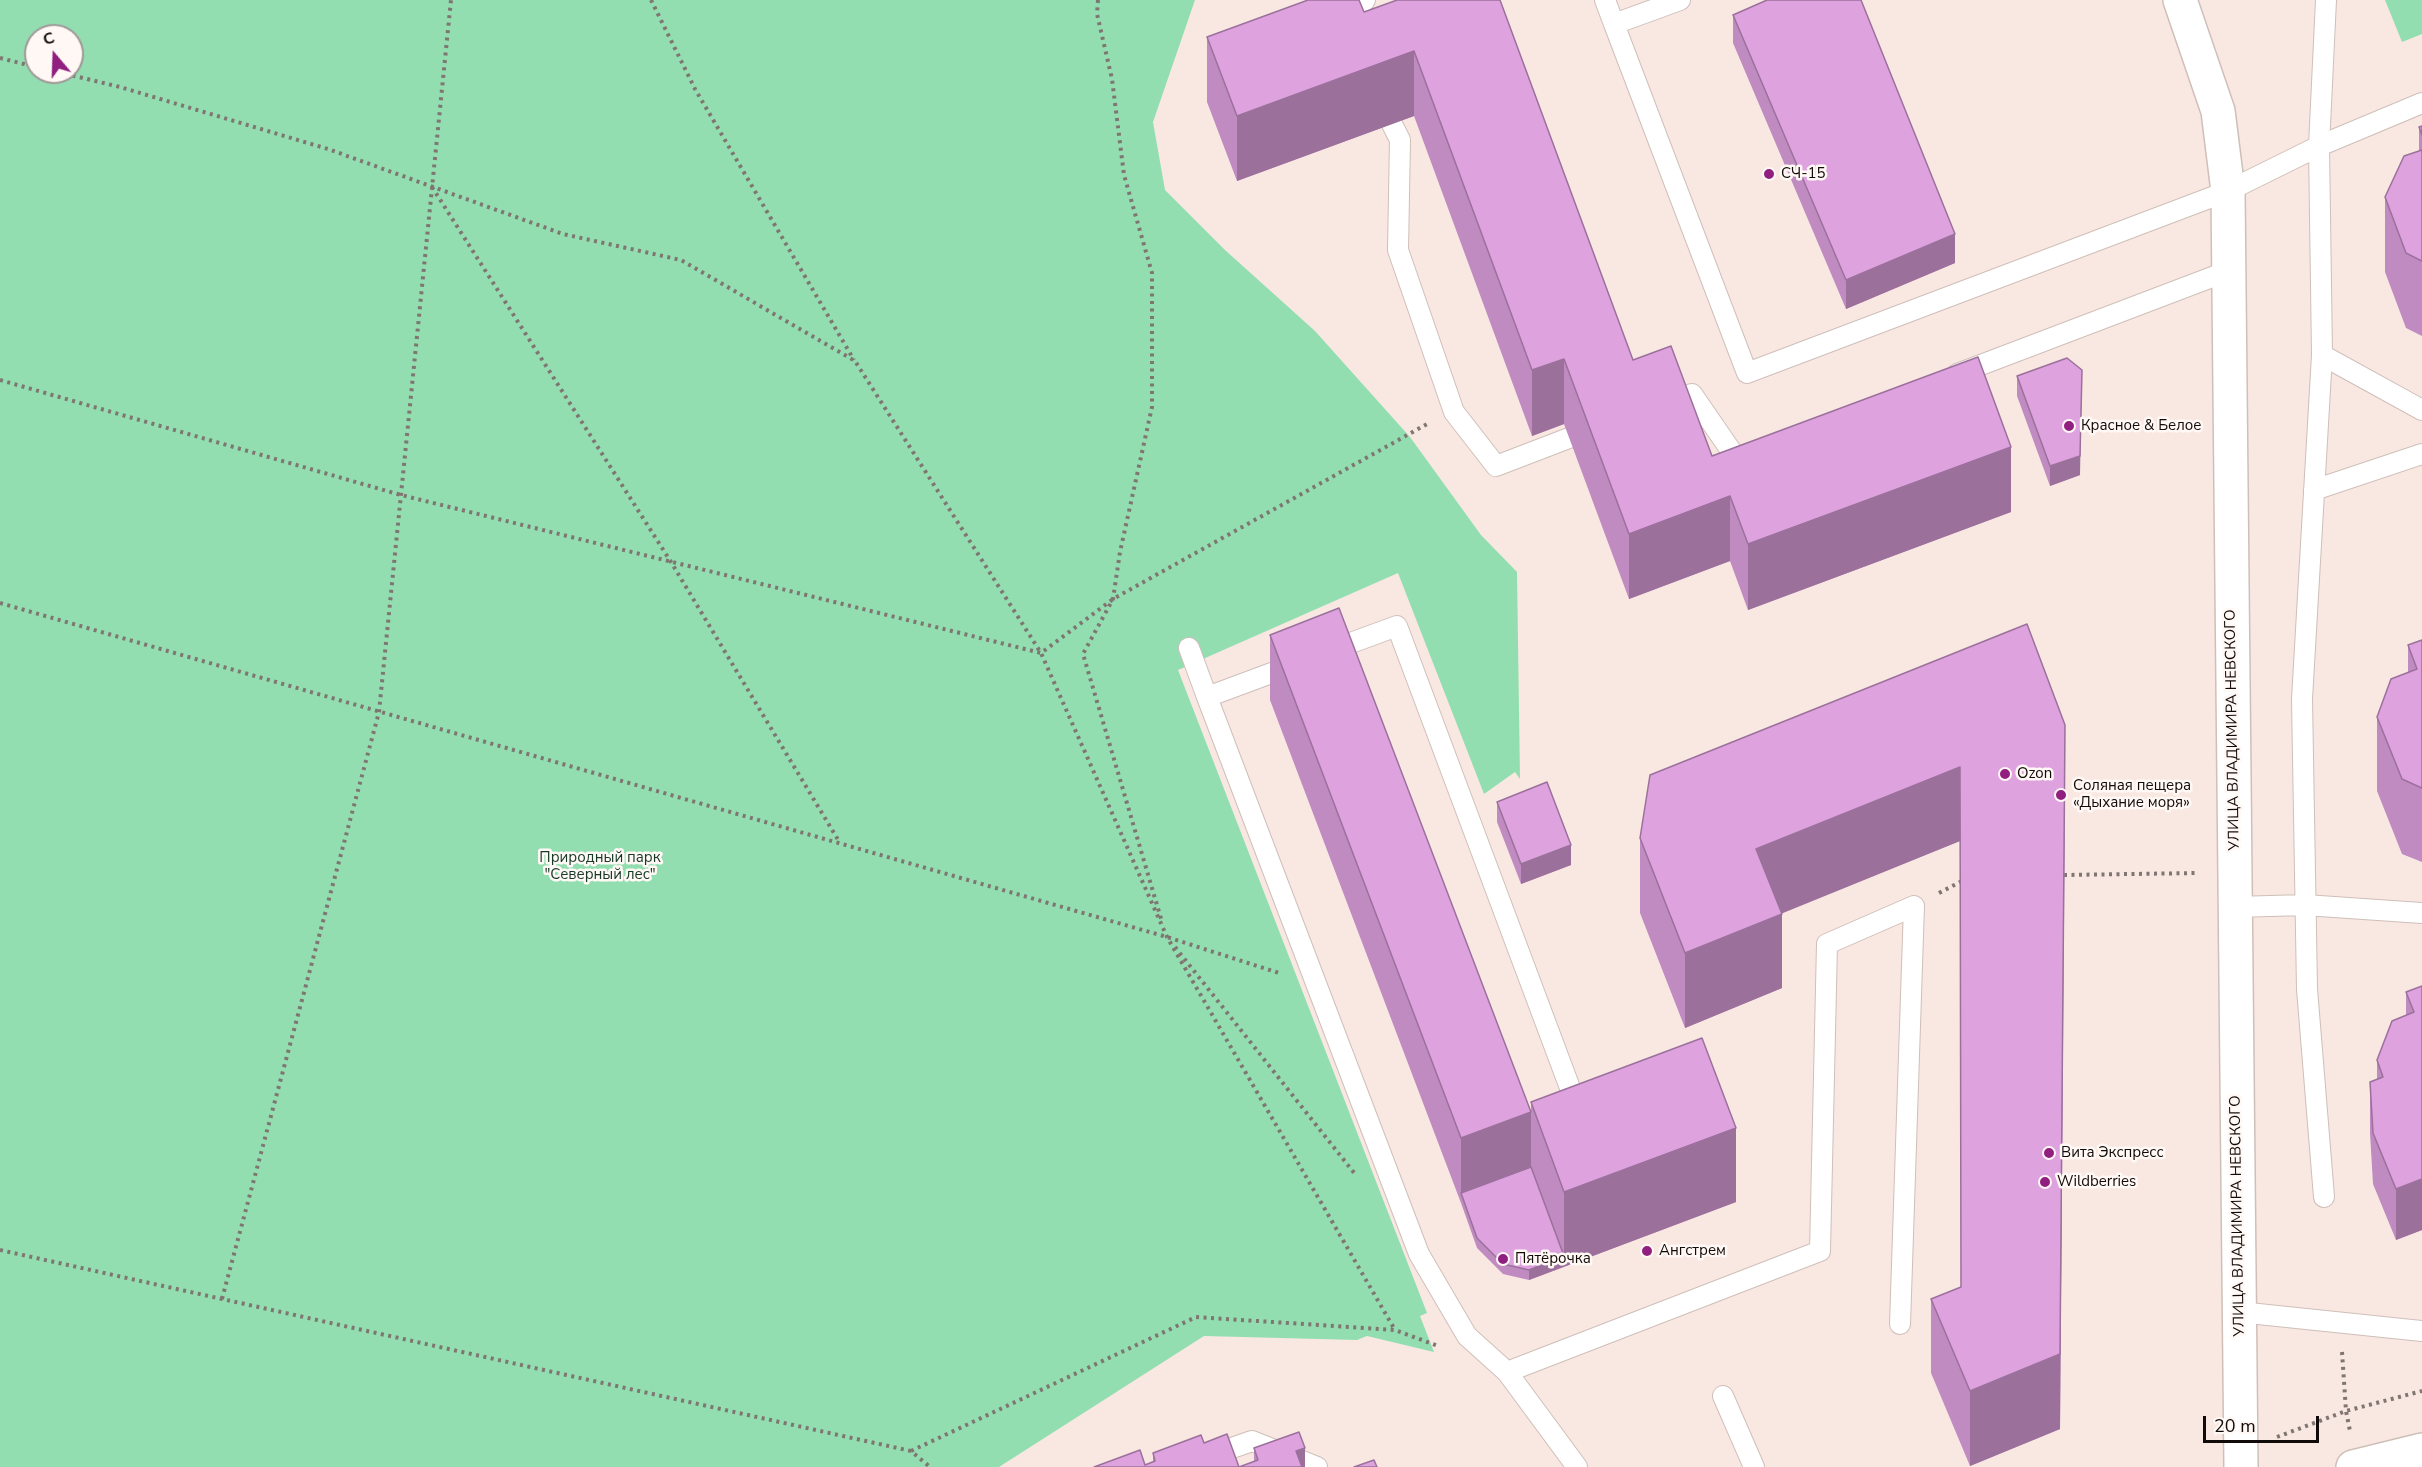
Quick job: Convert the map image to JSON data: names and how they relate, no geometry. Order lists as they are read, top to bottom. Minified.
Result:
{"streets":{"street":["УЛИЦА ВЛАДИМИРА НЕВСКОГО"]},"parks":["Природный парк \"Северный лес\""],"places":["СЧ-15","Красное & Белое","Ozon","Соляная пещера «Дыхание моря»","Вита Экспресс","Wildberries","Ангстрем","Пятёрочка"],"scale_bar":"20 m","north":"top"}
